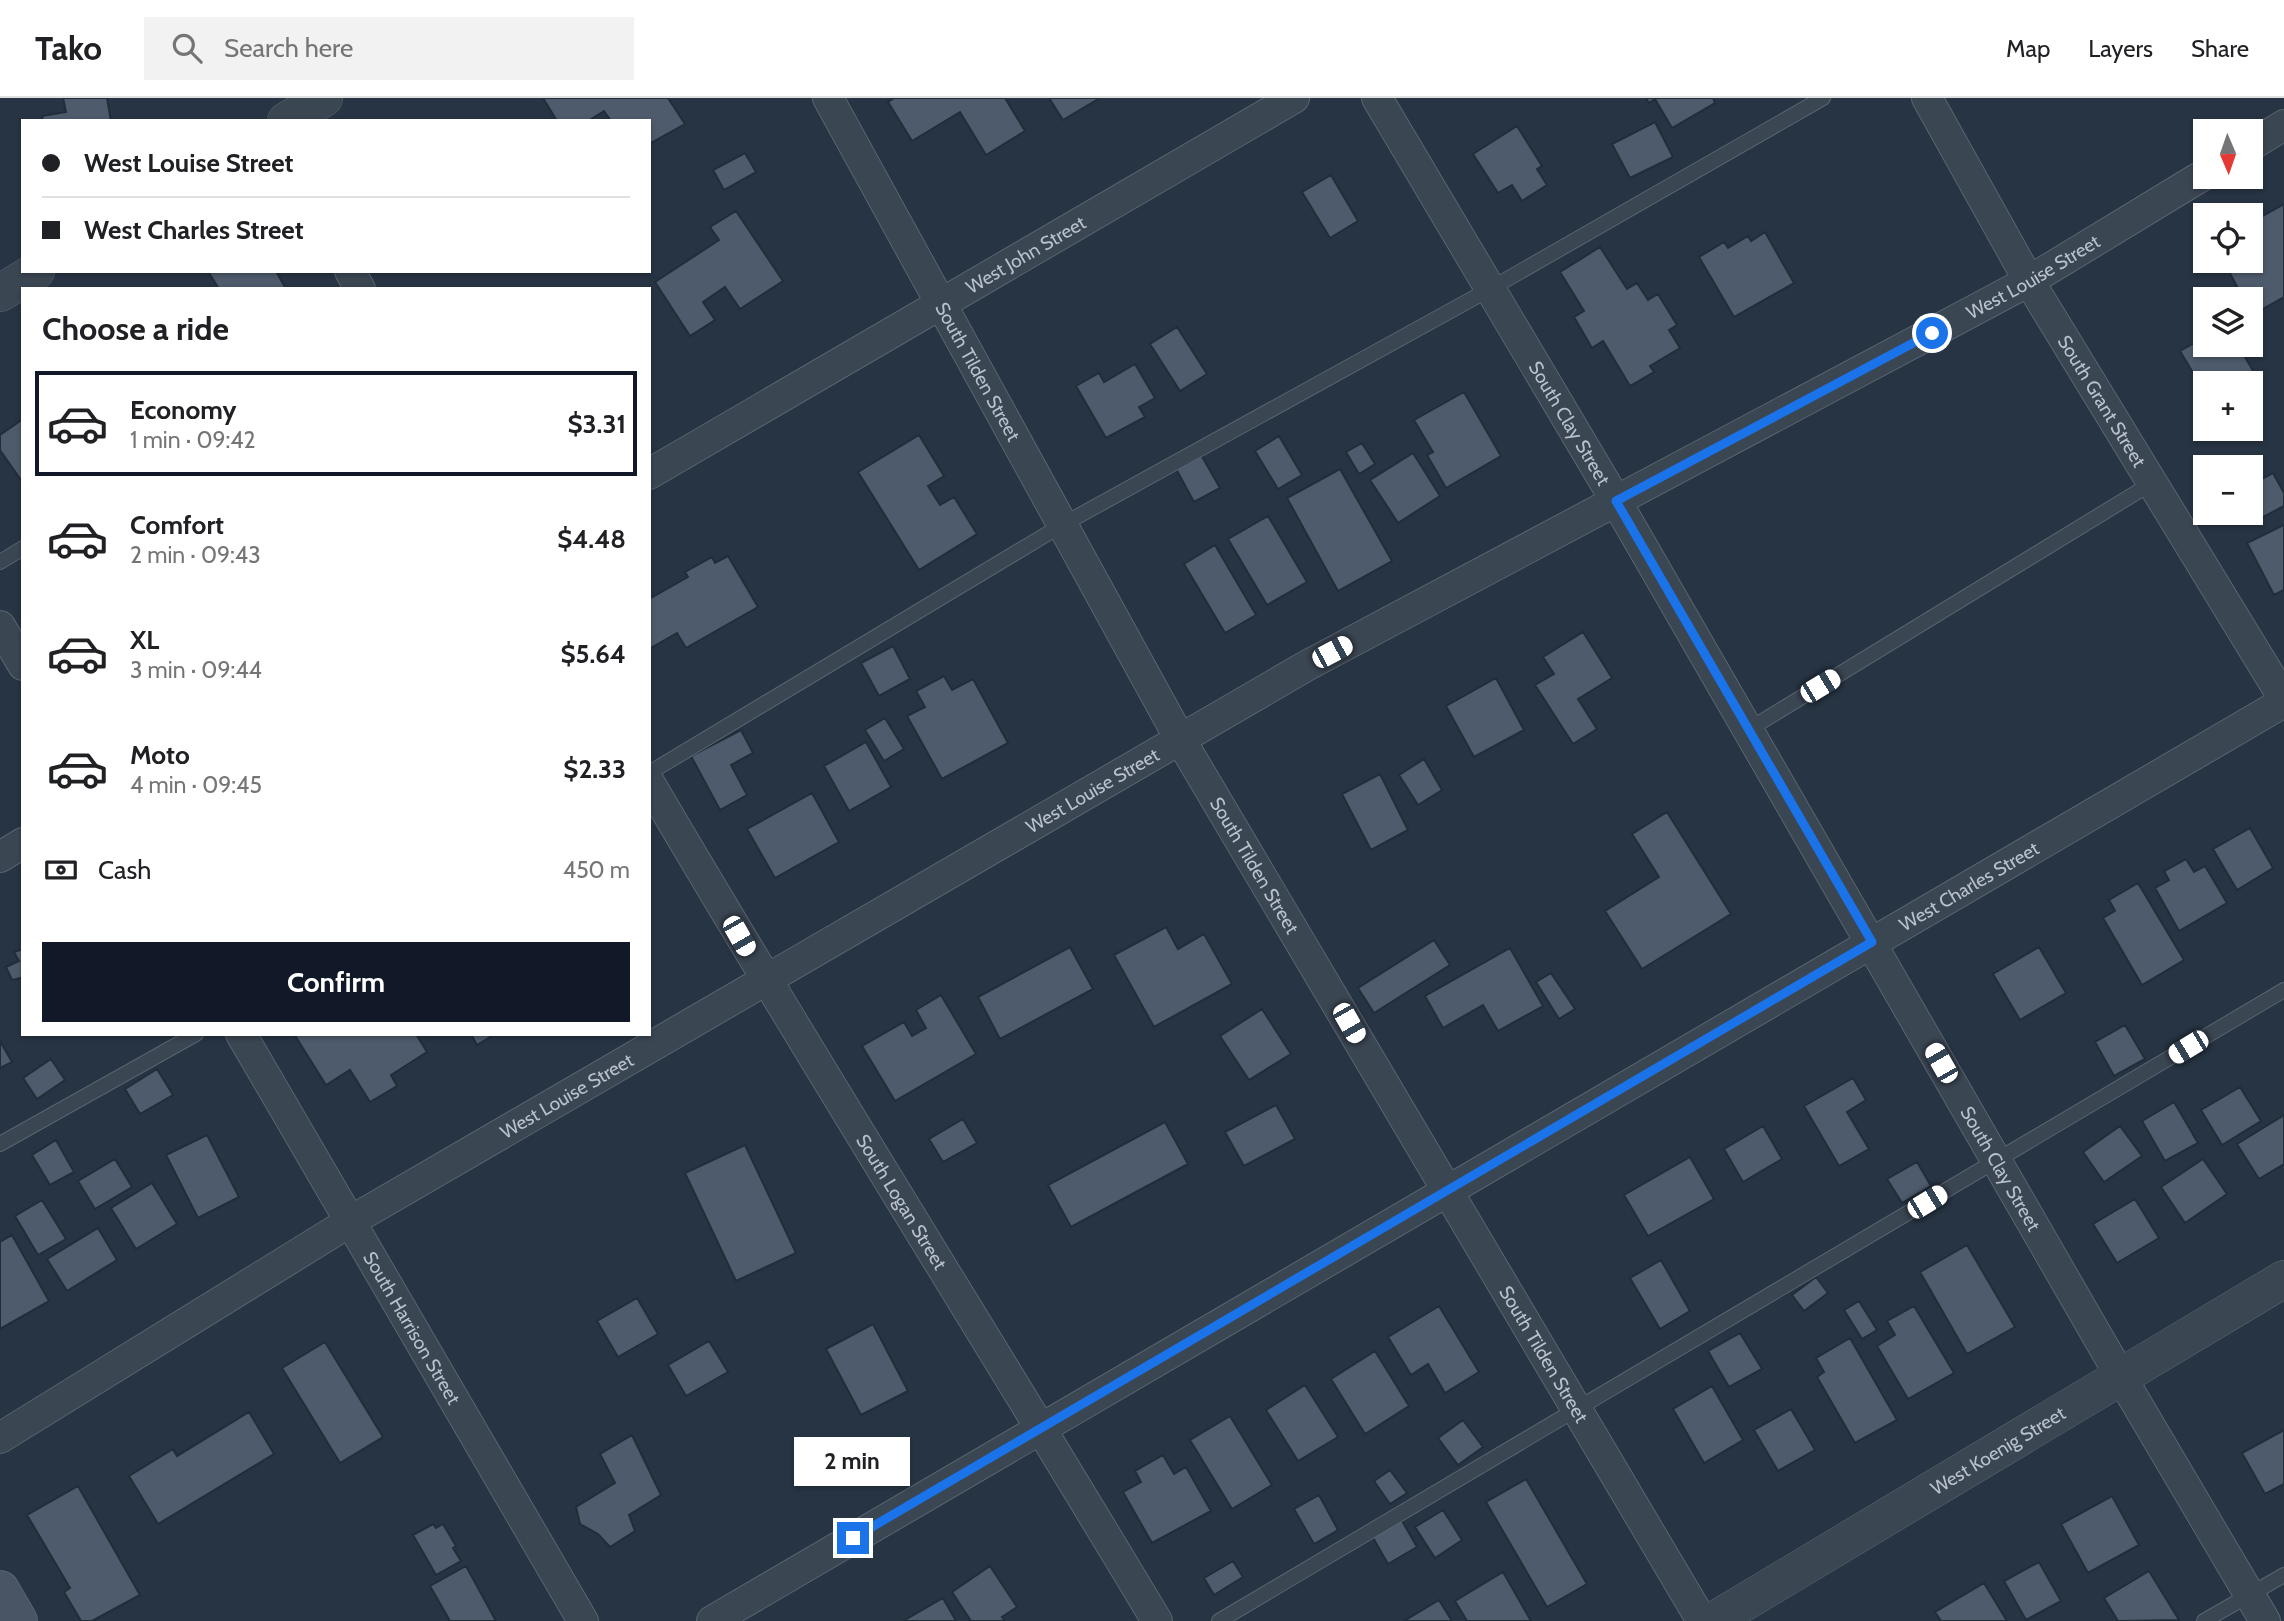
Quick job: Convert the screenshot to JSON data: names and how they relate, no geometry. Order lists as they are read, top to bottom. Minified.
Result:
{"streets":{"street":["West John Street","West Louise Street","South Tilden Street","South Grant Street","South Clay Street","West Charles Street","South Logan Street","South Harrison Street","West Koenig Street"]},"crossings":[["West John Street","South Tilden Street"],["West Louise Street","South Tilden Street"],["West Louise Street","South Grant Street"],["West Louise Street","South Clay Street"],["West Louise Street","South Logan Street"],["West Louise Street","South Harrison Street"],["South Tilden Street","West Charles Street"],["South Grant Street","West Charles Street"],["South Clay Street","West Charles Street"],["South Clay Street","West Koenig Street"],["West Charles Street","South Logan Street"]],"north":"bottom","page":{"header":"Tako","search":"Search here","nav":["Map","Layers","Share"],"map_buttons":["+","−"],"banner":["West Louise Street","West Charles Street"],"heading":"Choose a ride","list":[{"name":"Economy","note":"1 min · 09:42","value":"$3.31"},{"name":"Comfort","note":"2 min · 09:43","value":"$4.48"},{"name":"XL","note":"3 min · 09:44","value":"$5.64"},{"name":"Moto","note":"4 min · 09:45","value":"$2.33"}],"pay":["Cash","450 m"],"buttons":"Confirm","bubble":"2 min"}}
